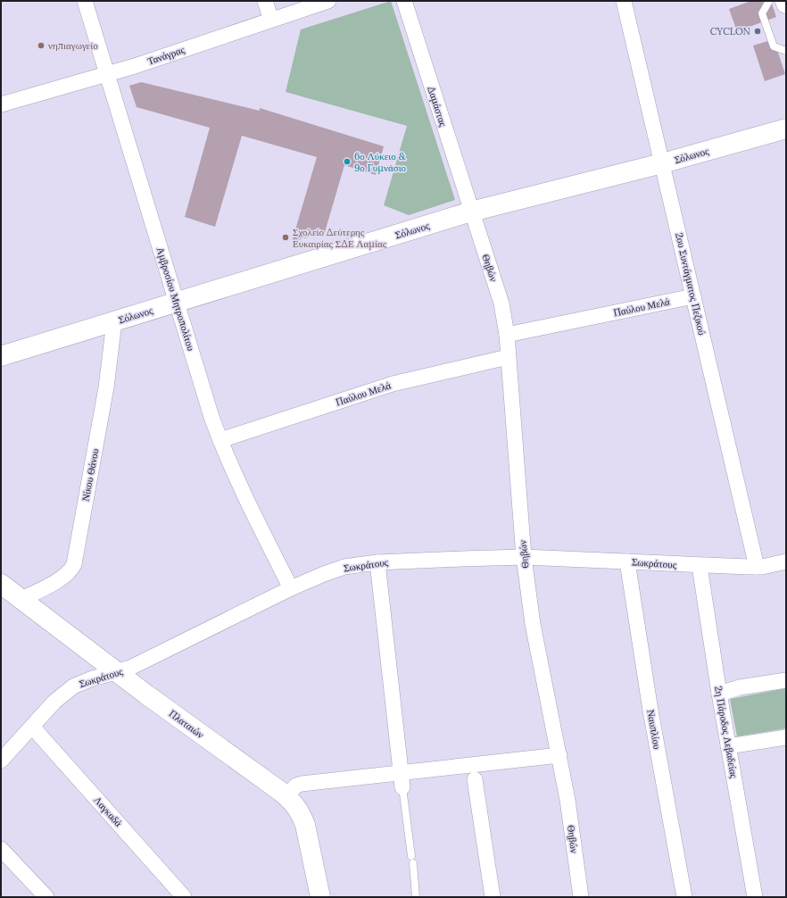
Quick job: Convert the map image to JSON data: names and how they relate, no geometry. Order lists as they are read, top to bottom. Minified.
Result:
{"streets":{"street":["Τανάγρας","Δαμάστας","Σόλωνος","Θηβών","2ου Συντάγματος Πεζικού","Αμβροσίου Μητροπολίτου","Παύλου Μελά","Νίκου Θάνου","Σωκράτους","Πλαταιών","Ναυπλίου","2η Πάροδος Λεβαδείας","Λαγκαδά"]},"crossings":[["Τανάγρας","Αμβροσίου Μητροπολίτου"],["Δαμάστας","Σόλωνος"],["Δαμάστας","Θηβών"],["Σόλωνος","Θηβών"],["Σόλωνος","2ου Συντάγματος Πεζικού"],["Σόλωνος","Αμβροσίου Μητροπολίτου"],["Σόλωνος","Νίκου Θάνου"],["Θηβών","Παύλου Μελά"],["Θηβών","Σωκράτους"],["2ου Συντάγματος Πεζικού","Παύλου Μελά"],["2ου Συντάγματος Πεζικού","Σωκράτους"],["Αμβροσίου Μητροπολίτου","Παύλου Μελά"],["Αμβροσίου Μητροπολίτου","Σωκράτους"],["Νίκου Θάνου","Πλαταιών"],["Σωκράτους","Πλαταιών"],["Σωκράτους","Ναυπλίου"],["Σωκράτους","2η Πάροδος Λεβαδείας"],["Σωκράτους","Λαγκαδά"]],"places":["CYCLON","νηπιαγωγείο","6ο Λύκειο & 9ο Γυμνάσιο","Σχολείο Δεύτερης Ευκαιρίας ΣΔΕ Λαμίας"]}
